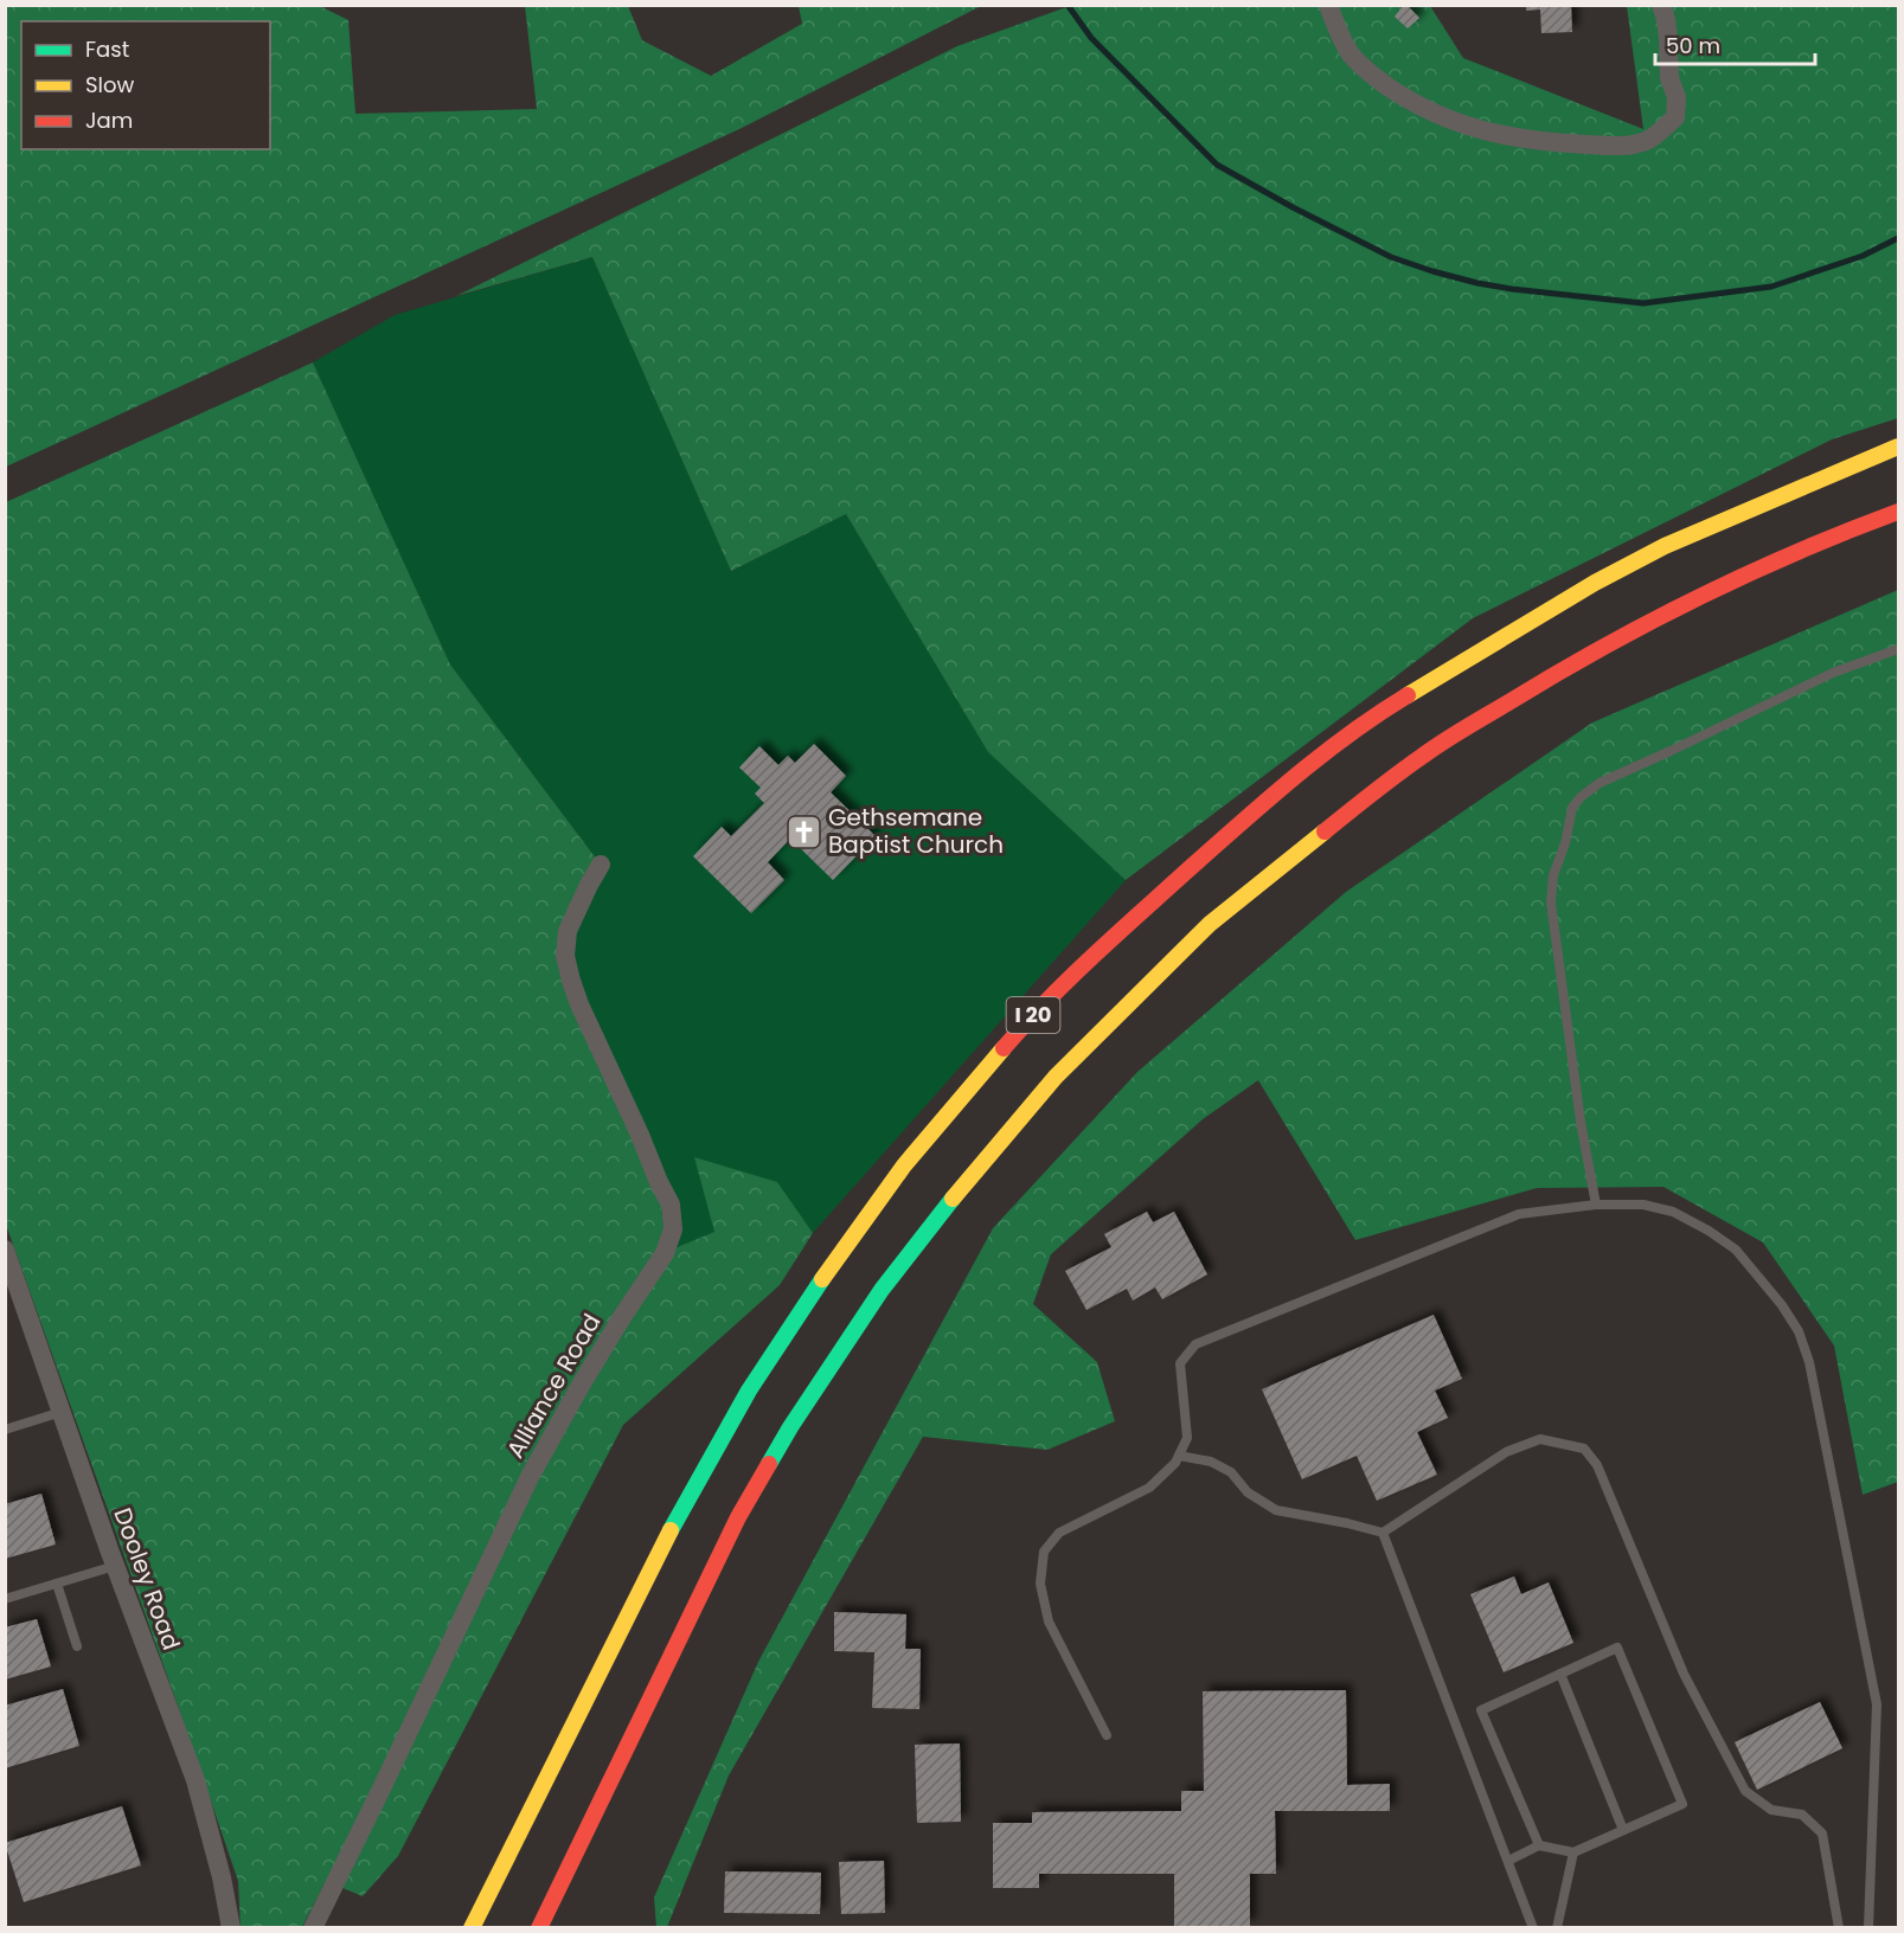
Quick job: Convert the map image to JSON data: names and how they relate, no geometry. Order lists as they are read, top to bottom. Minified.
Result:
{"streets":{"highway":["I 20"],"street":["Alliance Road","Dooley Road"]},"places":{"church":["Gethsemane Baptist Church"]},"legend":["Fast","Slow","Jam"],"scale_bar":"50 m"}
